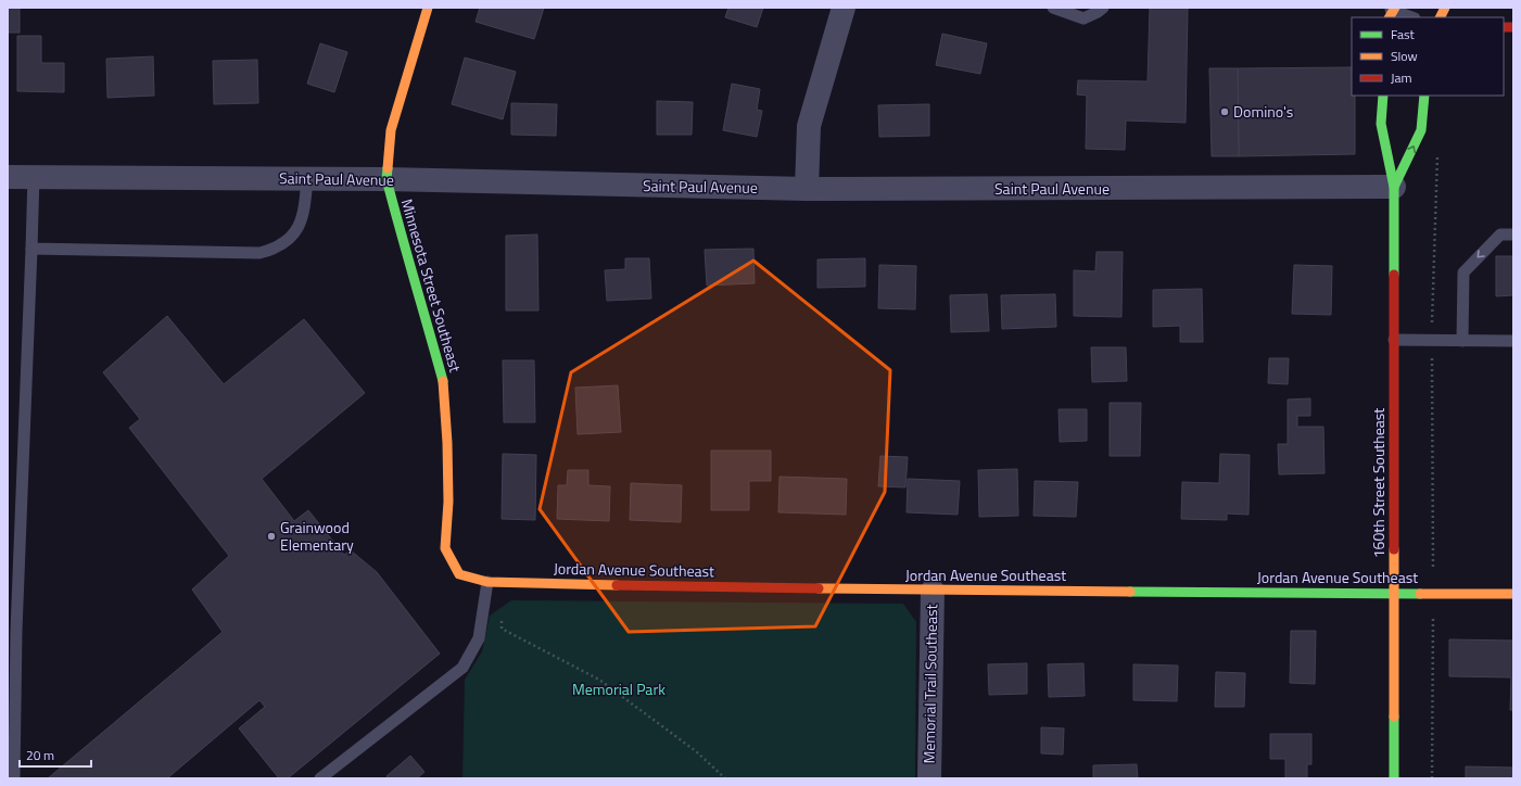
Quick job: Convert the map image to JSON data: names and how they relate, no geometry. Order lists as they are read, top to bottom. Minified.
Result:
{"streets":{"street":["Saint Paul Avenue","Minnesota Street Southeast","160th Street Southeast","Jordan Avenue Southeast","Memorial Trail Southeast"]},"crossings":[["Saint Paul Avenue","Minnesota Street Southeast"],["Saint Paul Avenue","160th Street Southeast"],["Minnesota Street Southeast","Jordan Avenue Southeast"],["160th Street Southeast","Jordan Avenue Southeast"],["Jordan Avenue Southeast","Memorial Trail Southeast"]],"parks":["Memorial Park"],"places":["Domino's","Grainwood Elementary"],"legend":["Fast","Slow","Jam"],"scale_bar":"20 m"}
